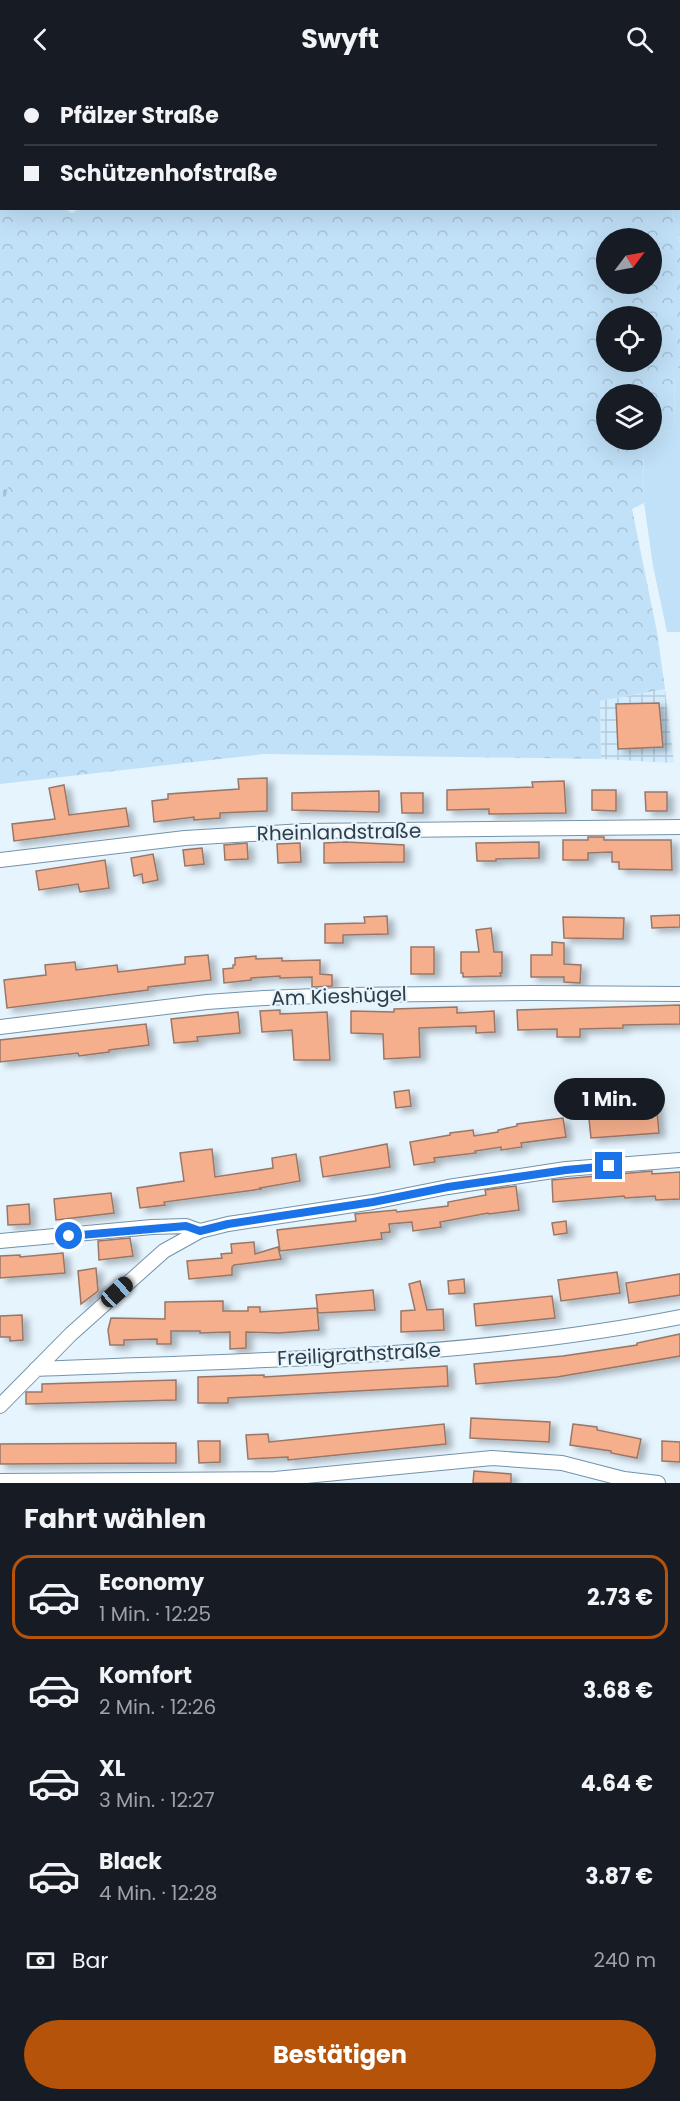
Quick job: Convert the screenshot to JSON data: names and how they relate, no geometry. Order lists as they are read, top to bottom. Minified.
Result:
{"streets":{"street":["Rheinlandstraße","Am Kieshügel","Freiligrathstraße"]},"north":"top right","page":{"header":"Swyft","banner":["Pfälzer Straße","Schützenhofstraße"],"bubble":"1 Min.","heading":"Fahrt wählen","list":[{"name":"Economy","note":"1 Min. · 12:25","value":"2.73 €"},{"name":"Komfort","note":"2 Min. · 12:26","value":"3.68 €"},{"name":"XL","note":"3 Min. · 12:27","value":"4.64 €"},{"name":"Black","note":"4 Min. · 12:28","value":"3.87 €"}],"pay":["Bar","240 m"],"buttons":"Bestätigen"}}
